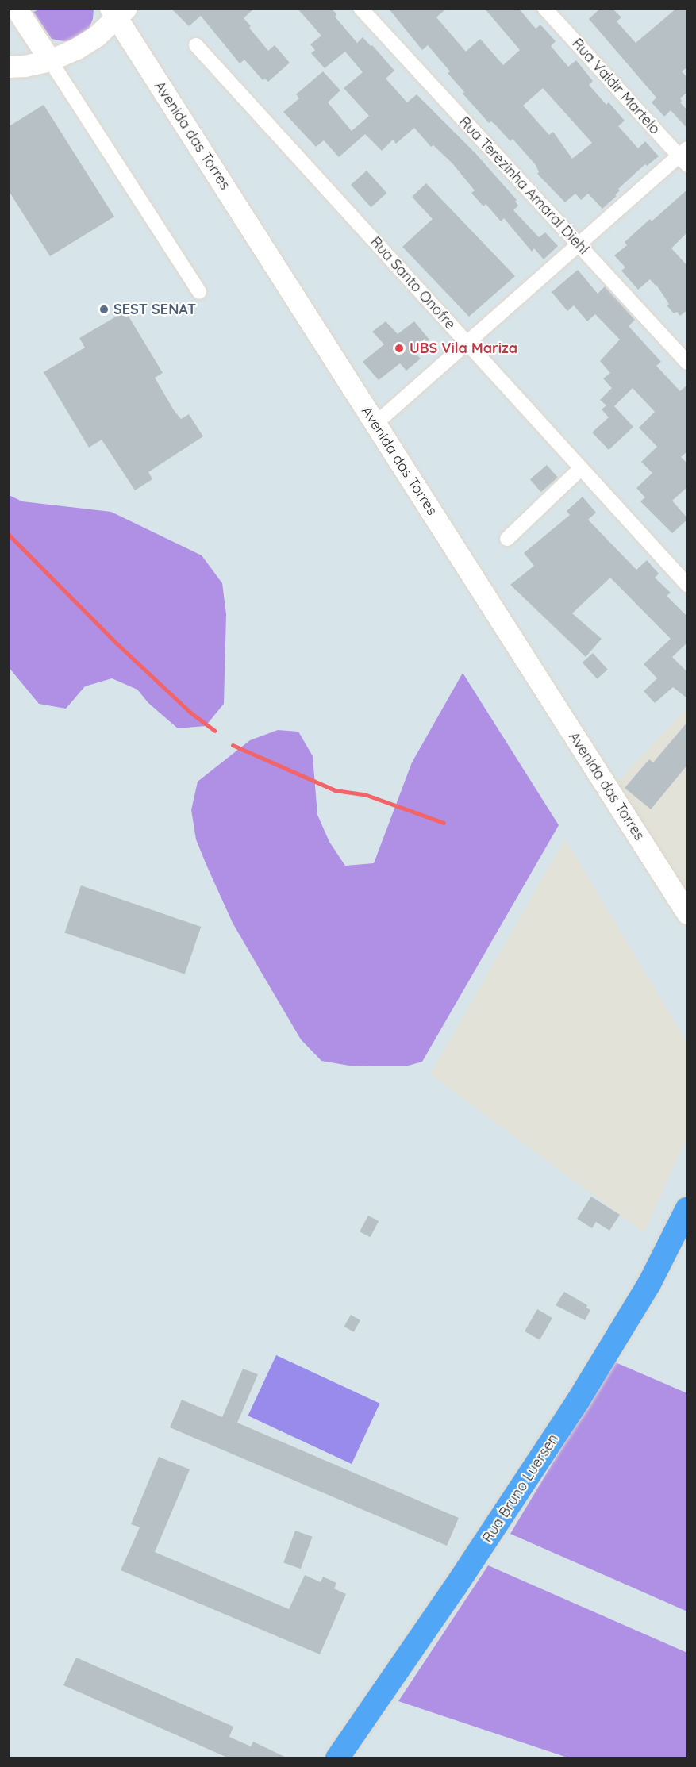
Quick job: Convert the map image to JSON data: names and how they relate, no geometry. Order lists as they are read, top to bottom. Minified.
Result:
{"streets":{"main road":["Avenida das Torres","Rua Bruno Luersen"],"street":["Rua Valdir Martelo","Rua Terezinha Amaral Diehl","Rua Santo Onofre"]},"places":["SEST SENAT","UBS Vila Mariza"]}
